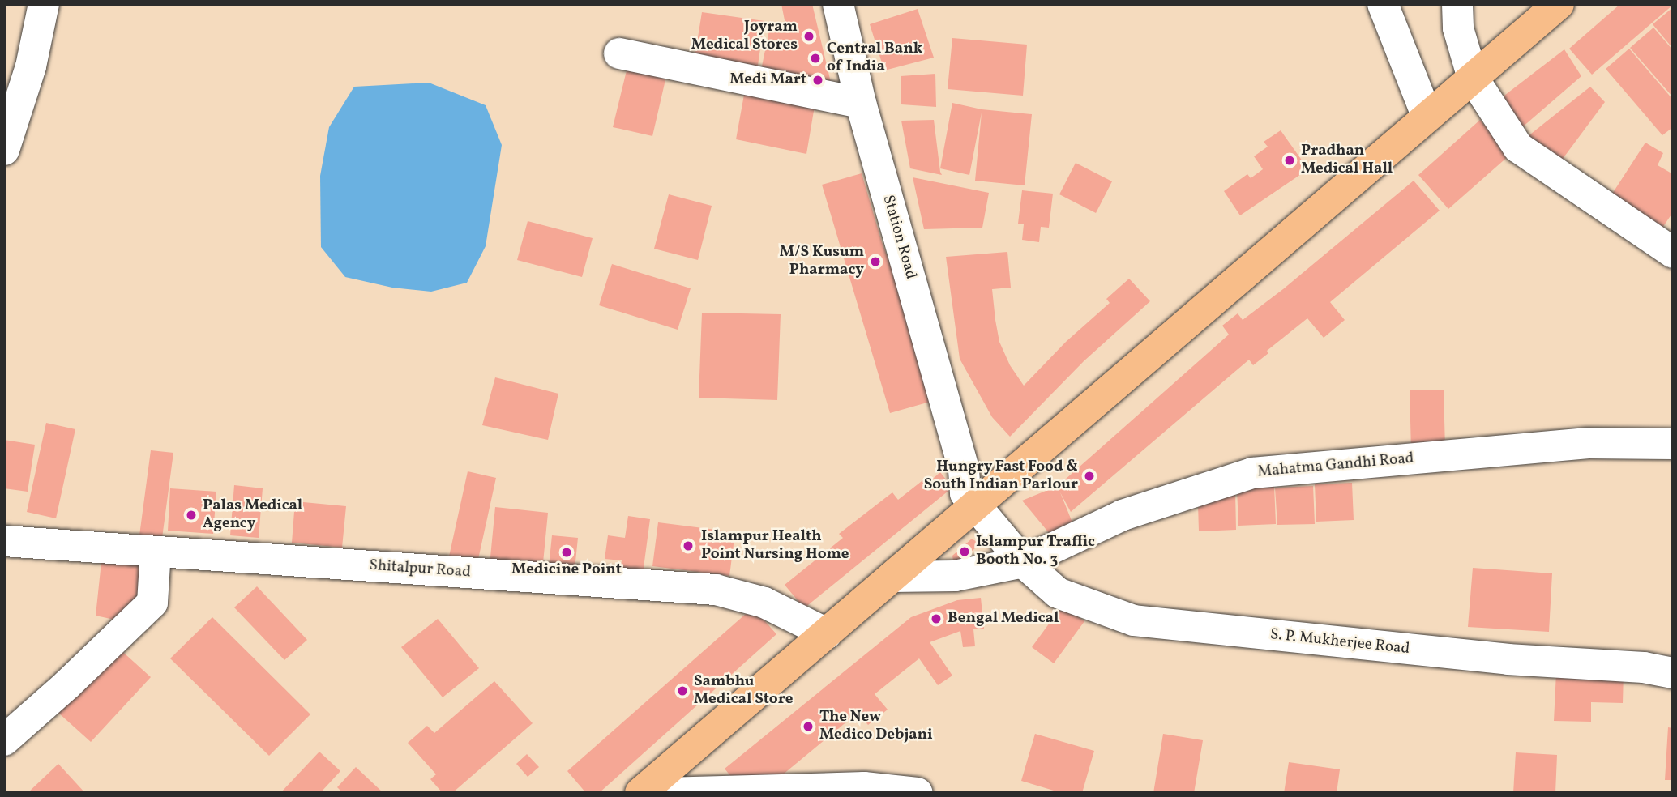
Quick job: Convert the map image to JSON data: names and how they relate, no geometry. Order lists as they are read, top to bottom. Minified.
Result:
{"streets":{"street":["Station Road","Mahatma Gandhi Road","Shitalpur Road","S. P. Mukherjee Road"]},"crossings":[["Mahatma Gandhi Road","S. P. Mukherjee Road"]],"places":["Joyram Medical Stores","Central Bank of India","Medi Mart","Pradhan Medical Hall","M/S Kusum Pharmacy","Hungry Fast Food & South Indian Parlour","Palas Medical Agency","Islampur Health Point Nursing Home","Islampur Traffic Booth No. 3","Medicine Point","Bengal Medical","Sambhu Medical Store","The New Medico Debjani"]}
